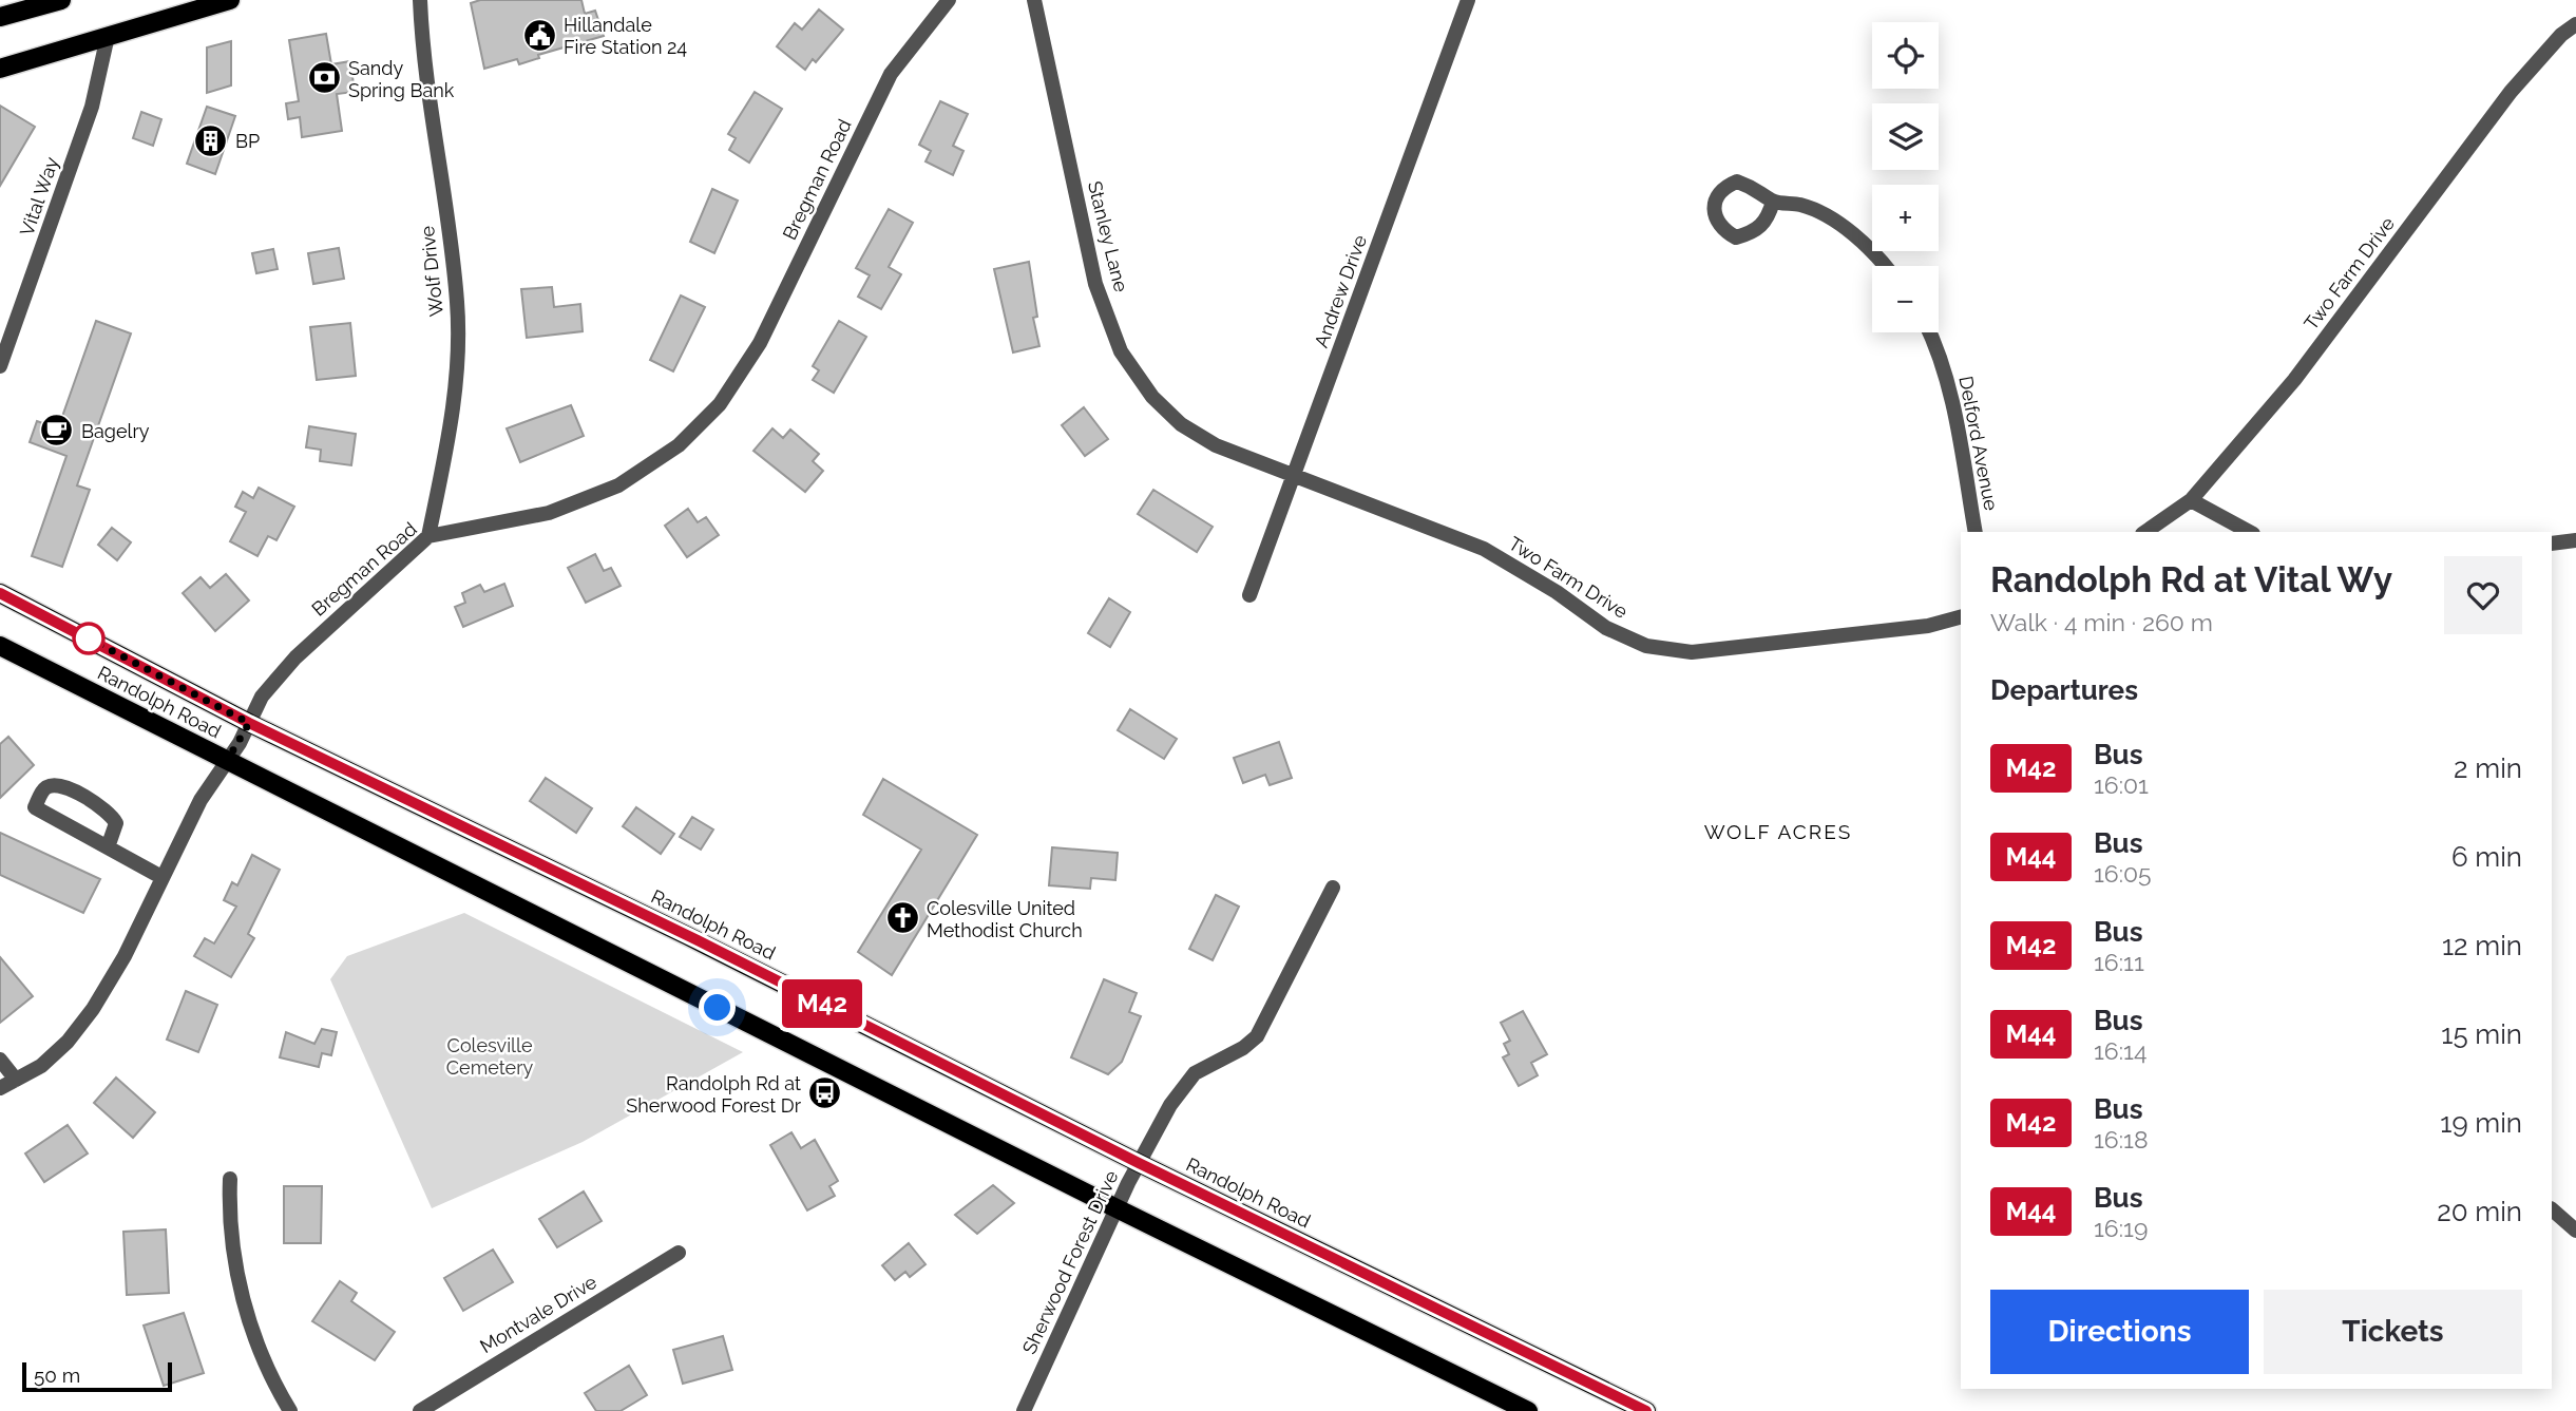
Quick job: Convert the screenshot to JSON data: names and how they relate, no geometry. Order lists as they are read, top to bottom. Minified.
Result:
{"streets":{"main road":["Randolph Road"],"street":["Bregman Road","Vital Way","Stanley Lane","Wolf Drive","Two Farm Drive","Andrew Drive","Delford Avenue","Sherwood Forest Drive","Montvale Drive"]},"crossings":[["Bregman Road","Wolf Drive"],["Bregman Road","Randolph Road"],["Stanley Lane","Two Farm Drive"],["Stanley Lane","Andrew Drive"],["Two Farm Drive","Andrew Drive"],["Randolph Road","Sherwood Forest Drive"]],"districts":["WOLF ACRES"],"parks":["Colesville Cemetery"],"places":{"public building":["Hillandale Fire Station 24"],"bank":["Sandy Spring Bank"],"building":["BP"],"cafe":["Bagelry"],"church":["Colesville United Methodist Church"],"bus stop":["Randolph Rd at Sherwood Forest Dr"]},"lines":["bus line M42"],"scale_bar":"50 m","page":{"on_map":"M42","map_buttons":["+","−"],"heading":[["Randolph Rd at Vital Wy","Walk · 4 min · 260 m"],"Departures"],"list":[{"mark":"M42","name":"Bus","note":"16:01","value":"2 min"},{"mark":"M44","name":"Bus","note":"16:05","value":"6 min"},{"mark":"M42","name":"Bus","note":"16:11","value":"12 min"},{"mark":"M44","name":"Bus","note":"16:14","value":"15 min"},{"mark":"M42","name":"Bus","note":"16:18","value":"19 min"},{"mark":"M44","name":"Bus","note":"16:19","value":"20 min"}],"buttons":["Directions","Tickets"],"scale":"50 m"}}
